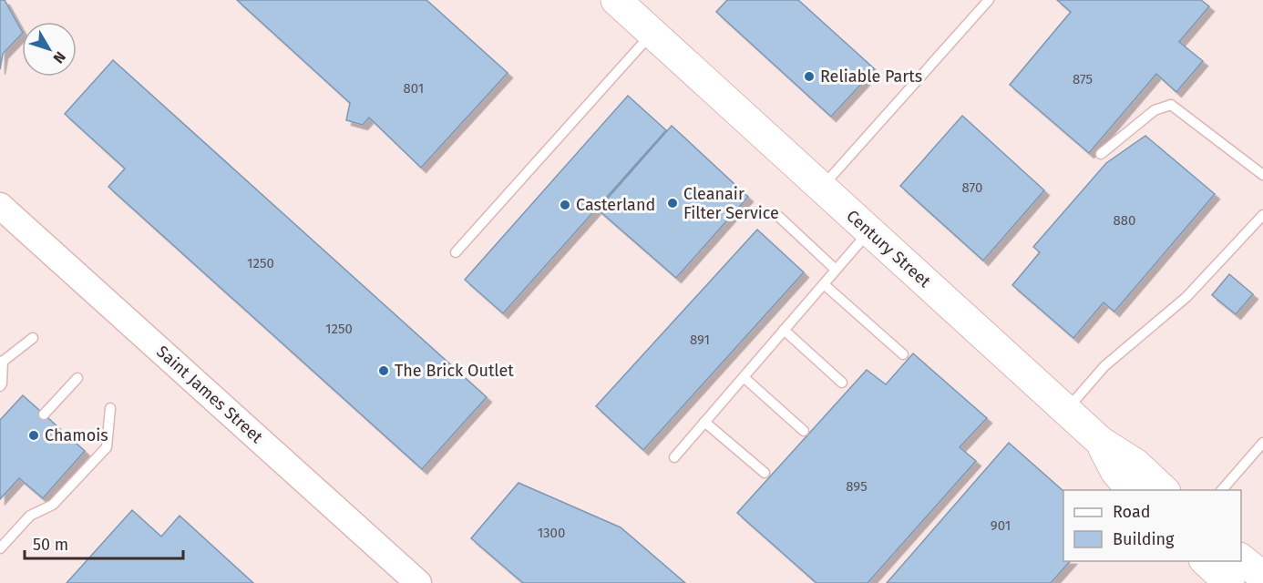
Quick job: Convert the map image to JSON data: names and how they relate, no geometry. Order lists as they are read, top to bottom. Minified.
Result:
{"streets":{"main road":["Century Street","Saint James Street"]},"places":["Reliable Parts","Cleanair Filter Service","Casterland","The Brick Outlet","Chamois"],"house_numbers":["875","801","870","880","1250","1250","891","895","901","1300"],"legend":["Road","Building"],"scale_bar":"50 m","north":"bottom right"}
